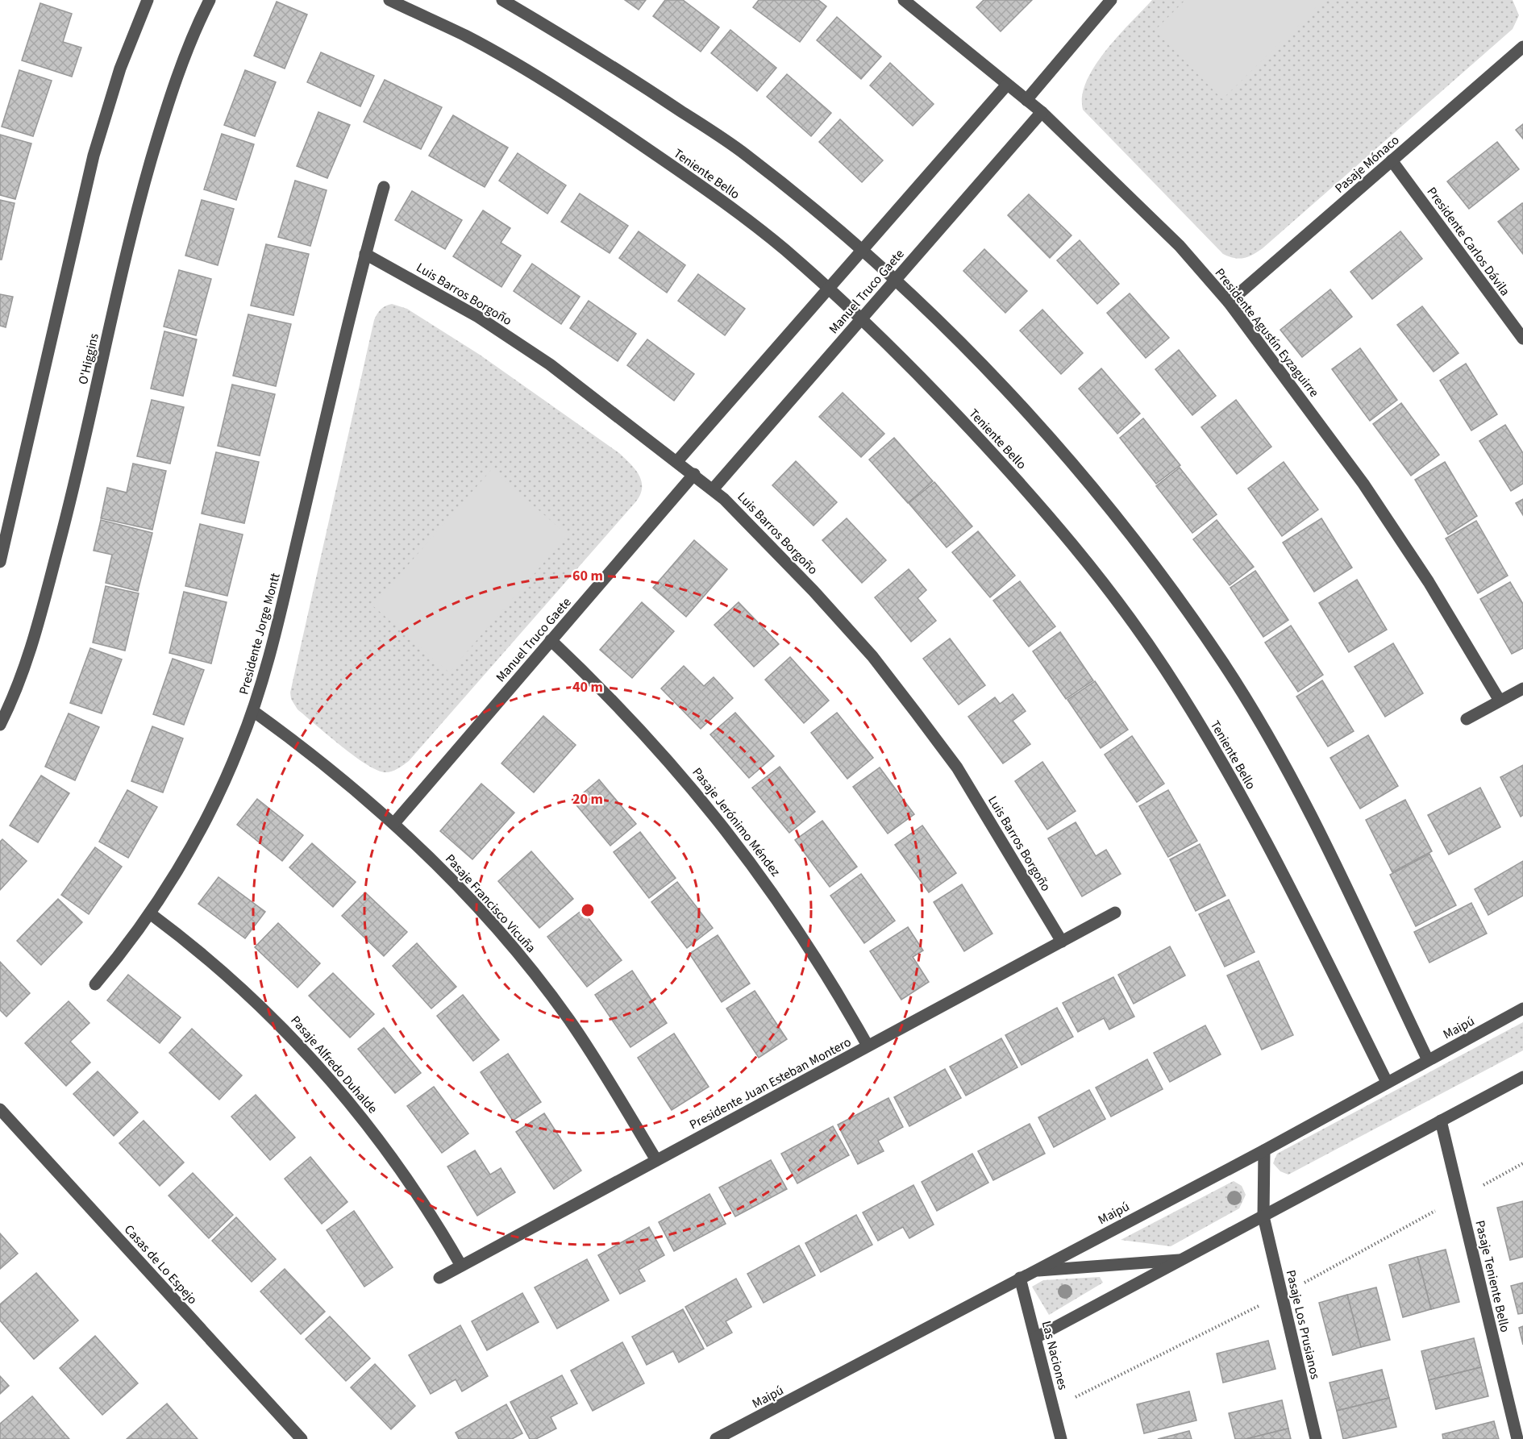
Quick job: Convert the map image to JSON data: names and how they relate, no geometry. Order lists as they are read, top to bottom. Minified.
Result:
{"streets":{"street":["Pasaje Mónaco","Teniente Bello","Presidente Carlos Dávila","Manuel Truco Gaete","Luis Barros Borgoño","Presidente Agustín Eyzaguirre","O'Higgins","Presidente Jorge Montt","Pasaje Jerónimo Méndez","Pasaje Francisco Vicuña","Maipú","Pasaje Alfredo Duhalde","Presidente Juan Esteban Montero","Casas de Lo Espejo","Pasaje Teniente Bello","Pasaje Los Prusianos","Las Naciones"]},"crossings":[["Pasaje Mónaco","Presidente Carlos Dávila"],["Pasaje Mónaco","Presidente Agustín Eyzaguirre"],["Teniente Bello","Manuel Truco Gaete"],["Teniente Bello","Maipú"],["Manuel Truco Gaete","Luis Barros Borgoño"],["Manuel Truco Gaete","Presidente Agustín Eyzaguirre"],["Manuel Truco Gaete","Pasaje Jerónimo Méndez"],["Manuel Truco Gaete","Pasaje Francisco Vicuña"],["Luis Barros Borgoño","Presidente Jorge Montt"],["Luis Barros Borgoño","Presidente Juan Esteban Montero"],["Presidente Jorge Montt","Pasaje Francisco Vicuña"],["Presidente Jorge Montt","Pasaje Alfredo Duhalde"],["Pasaje Jerónimo Méndez","Presidente Juan Esteban Montero"],["Pasaje Francisco Vicuña","Presidente Juan Esteban Montero"],["Maipú","Pasaje Los Prusianos"],["Maipú","Las Naciones"],["Pasaje Alfredo Duhalde","Presidente Juan Esteban Montero"]],"rings":["60 m","40 m","20 m"]}
